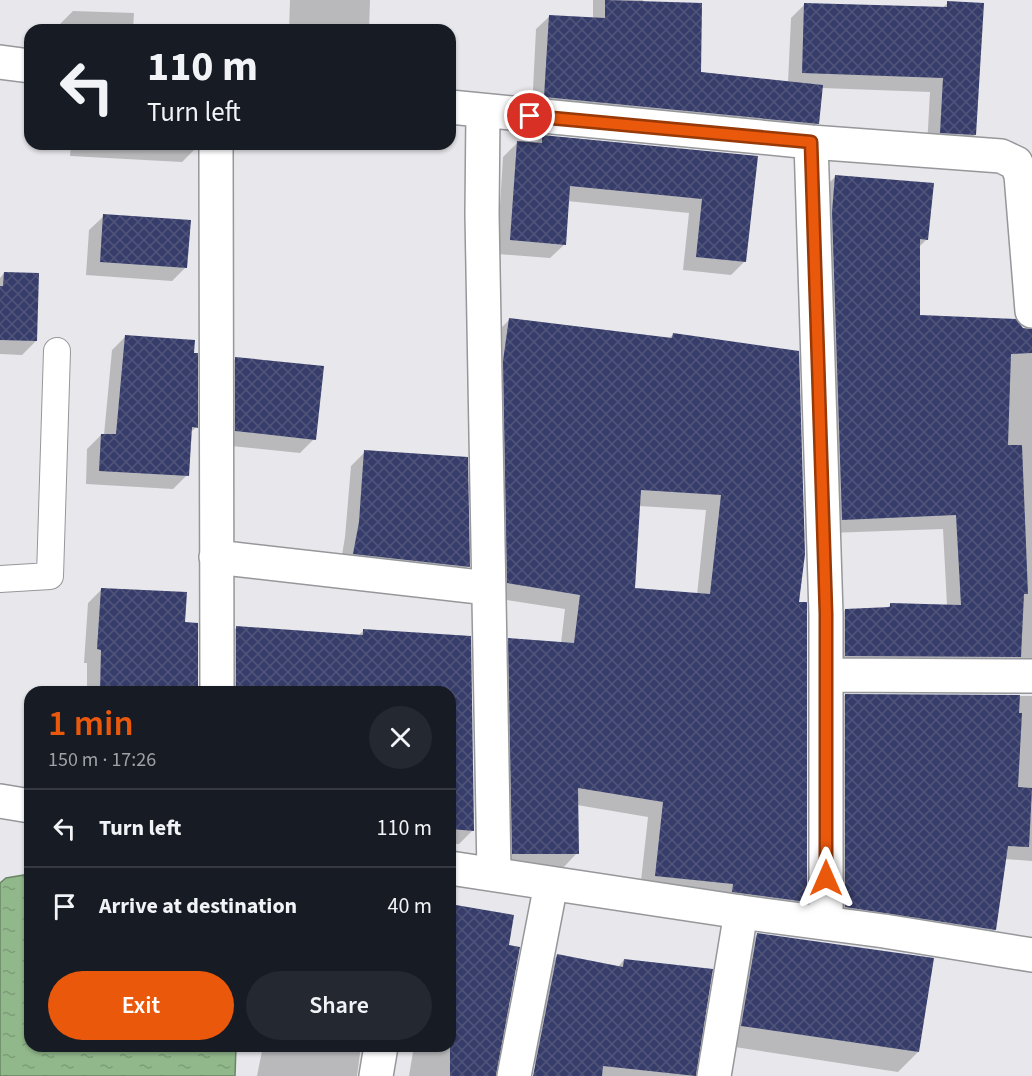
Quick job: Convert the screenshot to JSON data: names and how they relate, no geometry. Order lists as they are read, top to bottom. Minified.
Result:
{"page":{"turn":["110 m","Turn left"],"heading":["1 min","150 m · 17:26"],"list":[{"name":"Turn left","value":"110 m"},{"name":"Arrive at destination","value":"40 m"}],"buttons":["Exit","Share"]}}
